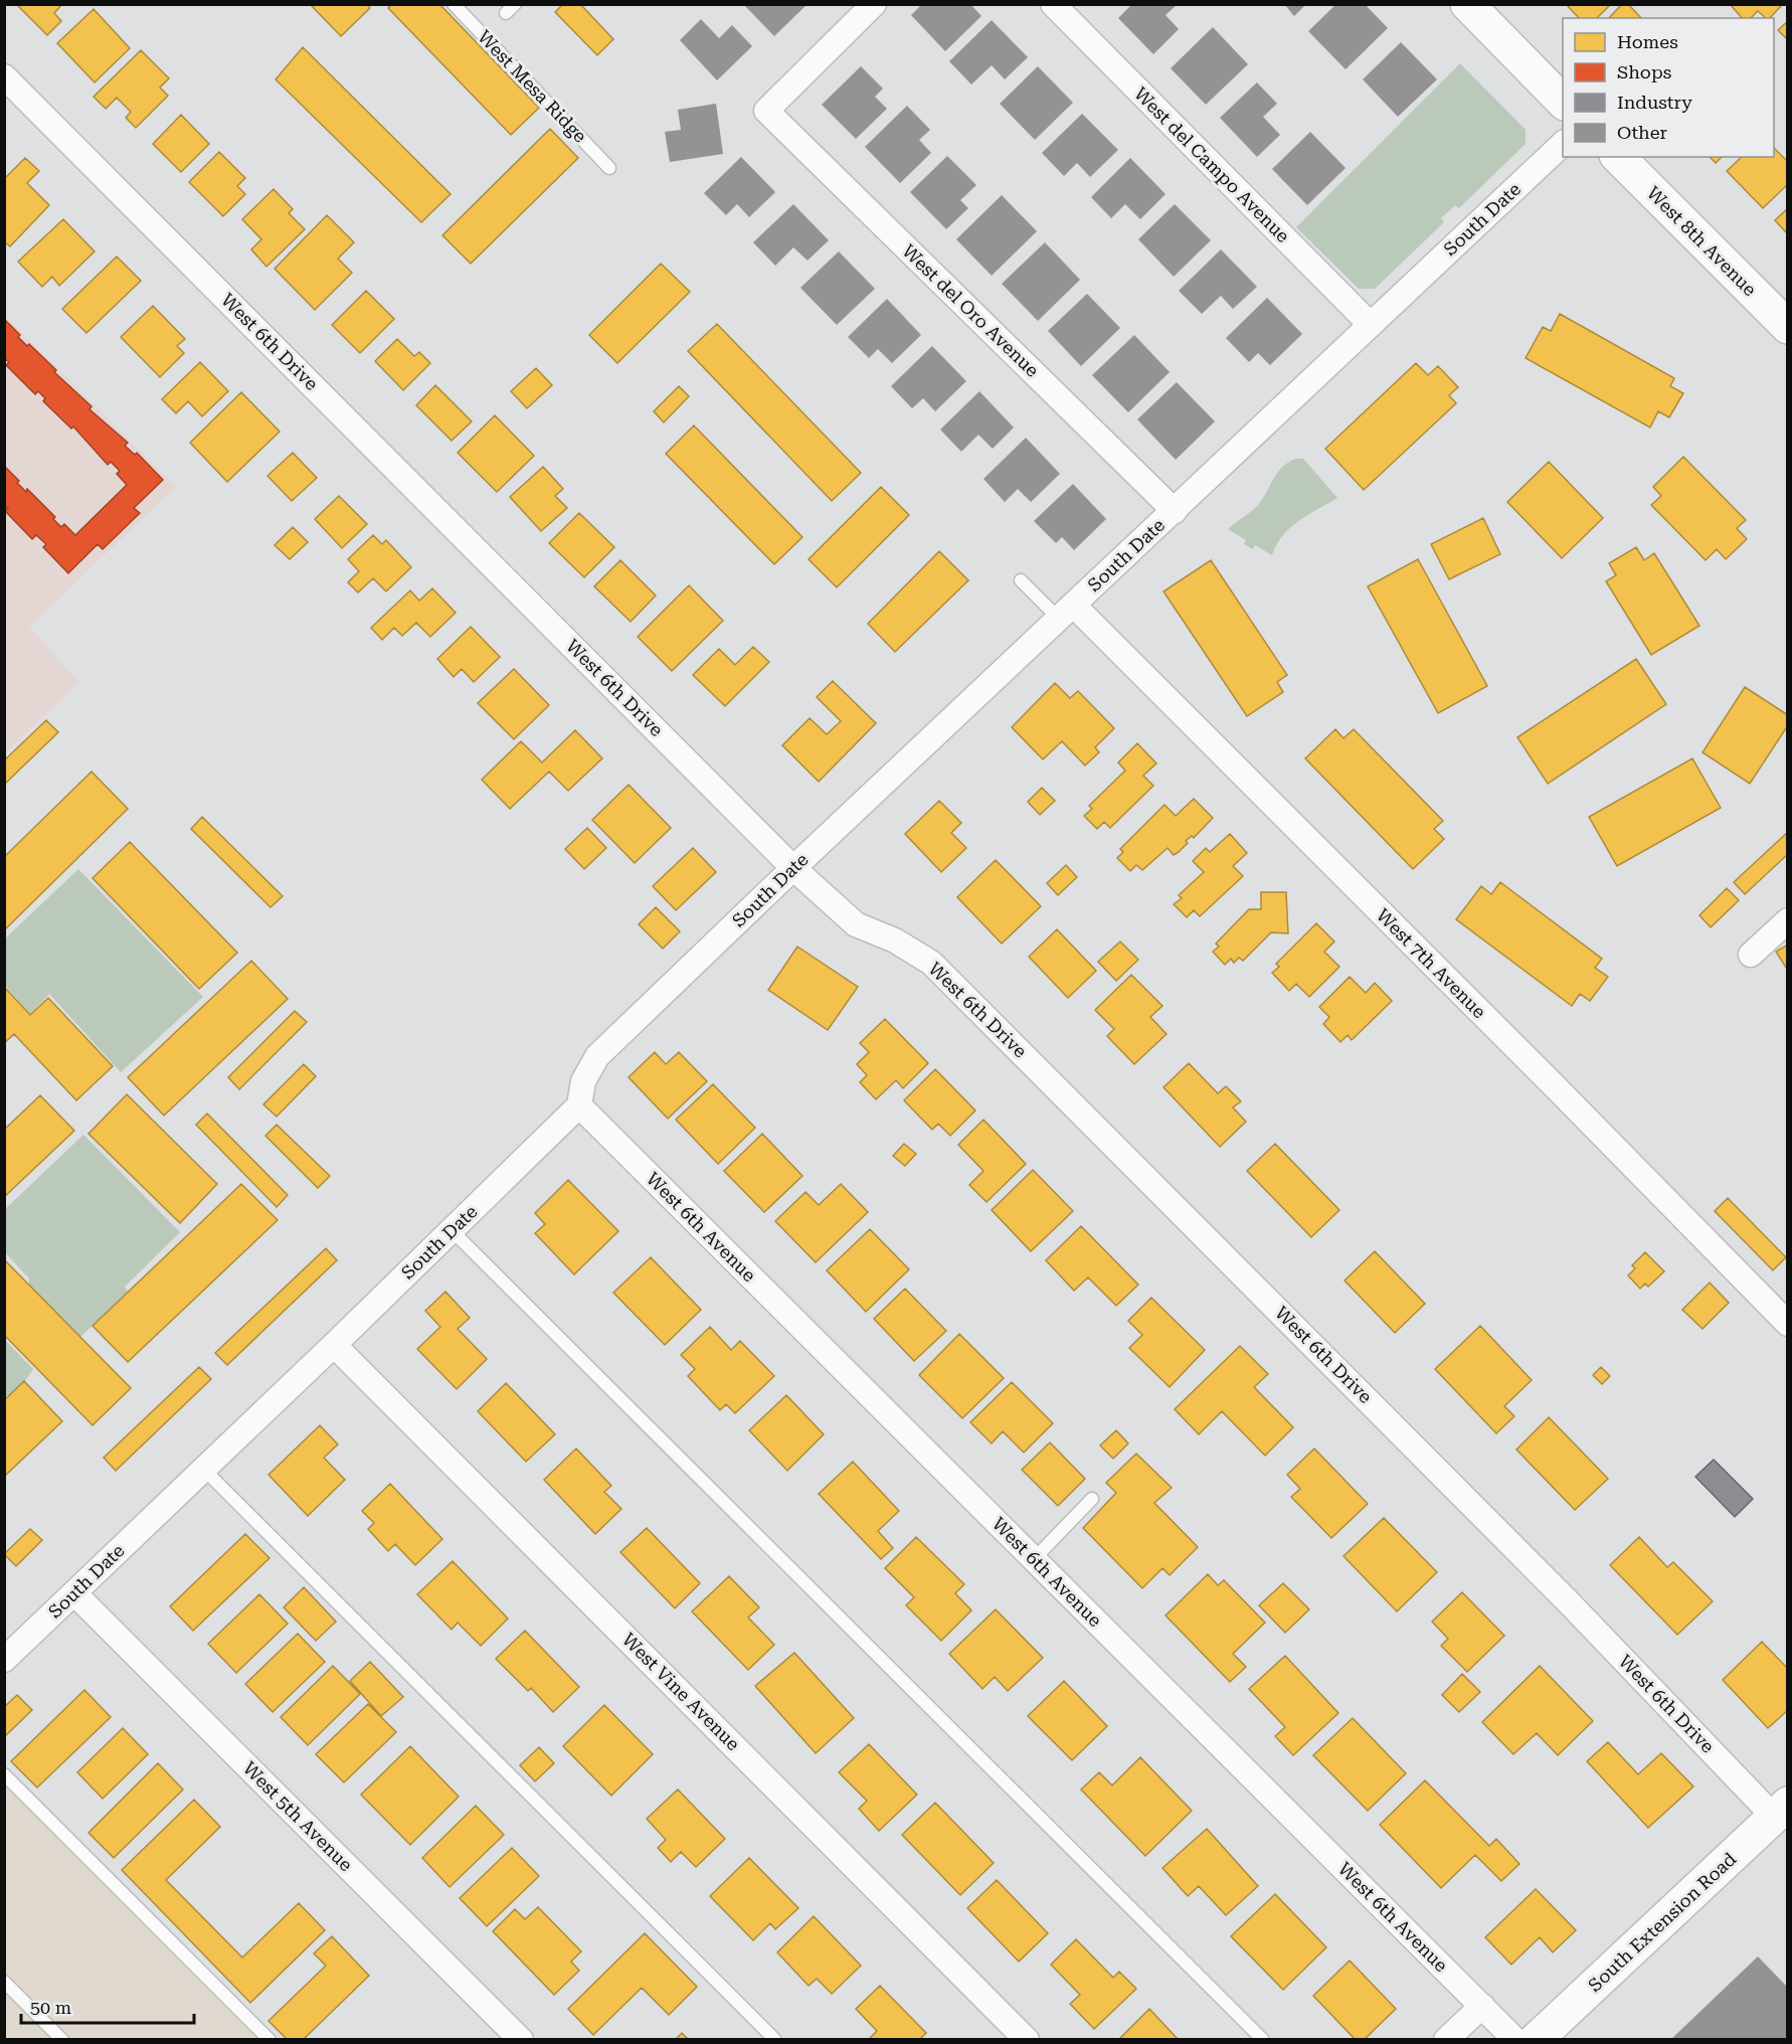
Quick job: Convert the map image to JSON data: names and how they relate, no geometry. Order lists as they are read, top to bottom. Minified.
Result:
{"streets":{"street":["West del Campo Avenue","South Date","West 8th Avenue","West del Oro Avenue","West 6th Drive","West 7th Avenue","West 6th Avenue","West Vine Avenue","West 5th Avenue","South Extension Road"],"lane":["West Mesa Ridge"]},"crossings":[["West del Campo Avenue","South Date"],["South Date","West del Oro Avenue"],["South Date","West 6th Drive"],["South Date","West 7th Avenue"],["South Date","West 6th Avenue"],["South Date","West Vine Avenue"],["South Date","West 5th Avenue"],["West 6th Drive","South Extension Road"]],"legend":["Homes","Shops","Industry","Other"],"scale_bar":"50 m"}
